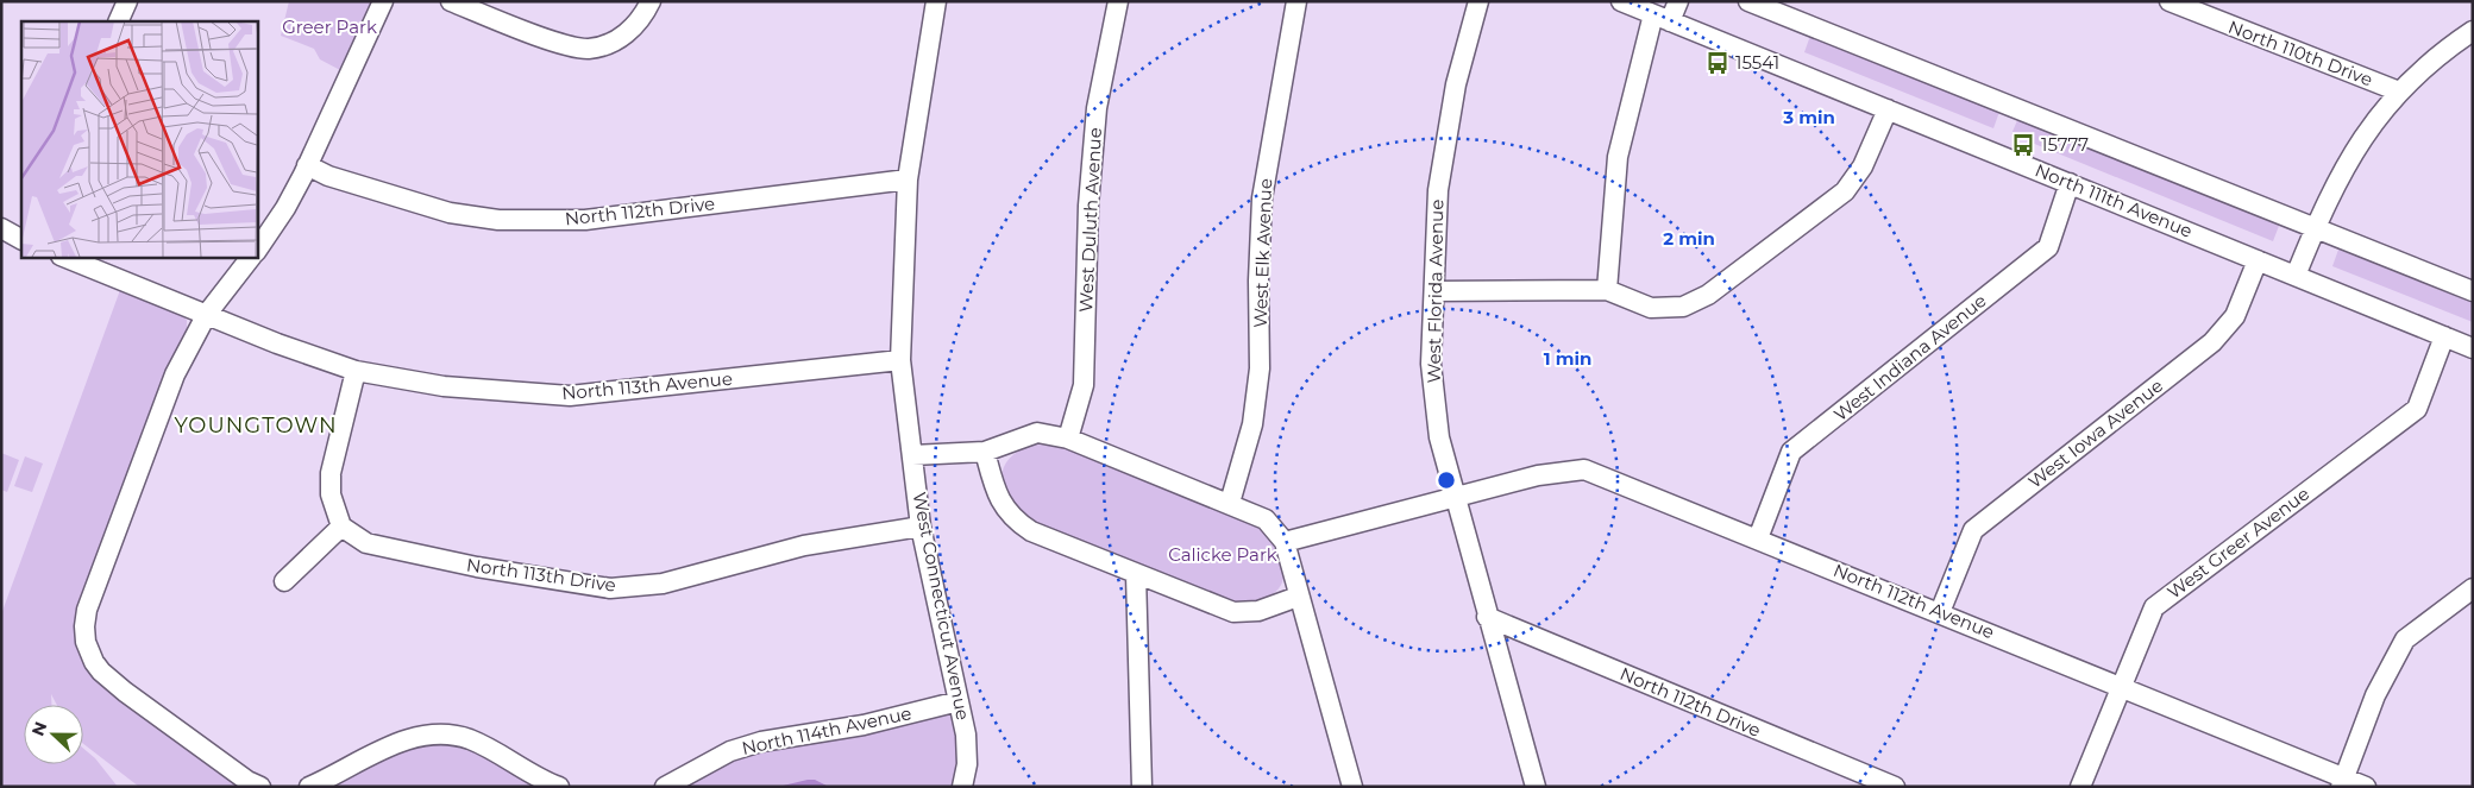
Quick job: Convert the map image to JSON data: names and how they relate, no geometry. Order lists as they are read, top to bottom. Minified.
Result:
{"streets":{"street":["North 110th Drive","North 111th Avenue","North 112th Drive","West Duluth Avenue","West Elk Avenue","West Florida Avenue","West Indiana Avenue","North 113th Avenue","West Iowa Avenue","West Greer Avenue","North 113th Drive","North 112th Avenue","West Connecticut Avenue","North 114th Avenue"]},"crossings":[["North 111th Avenue","West Indiana Avenue"],["North 111th Avenue","West Iowa Avenue"],["North 111th Avenue","West Greer Avenue"],["North 112th Drive","West Florida Avenue"],["North 112th Drive","West Connecticut Avenue"],["West Florida Avenue","North 112th Avenue"],["West Indiana Avenue","North 112th Avenue"],["North 113th Avenue","West Connecticut Avenue"],["West Iowa Avenue","North 112th Avenue"],["West Greer Avenue","North 112th Avenue"],["North 113th Drive","West Connecticut Avenue"],["West Connecticut Avenue","North 114th Avenue"]],"districts":["YOUNGTOWN"],"parks":["Greer Park","Calicke Park"],"places":{"bus stop":["15541","15777"]},"north":"left","rings":["3 min","2 min","1 min"]}
